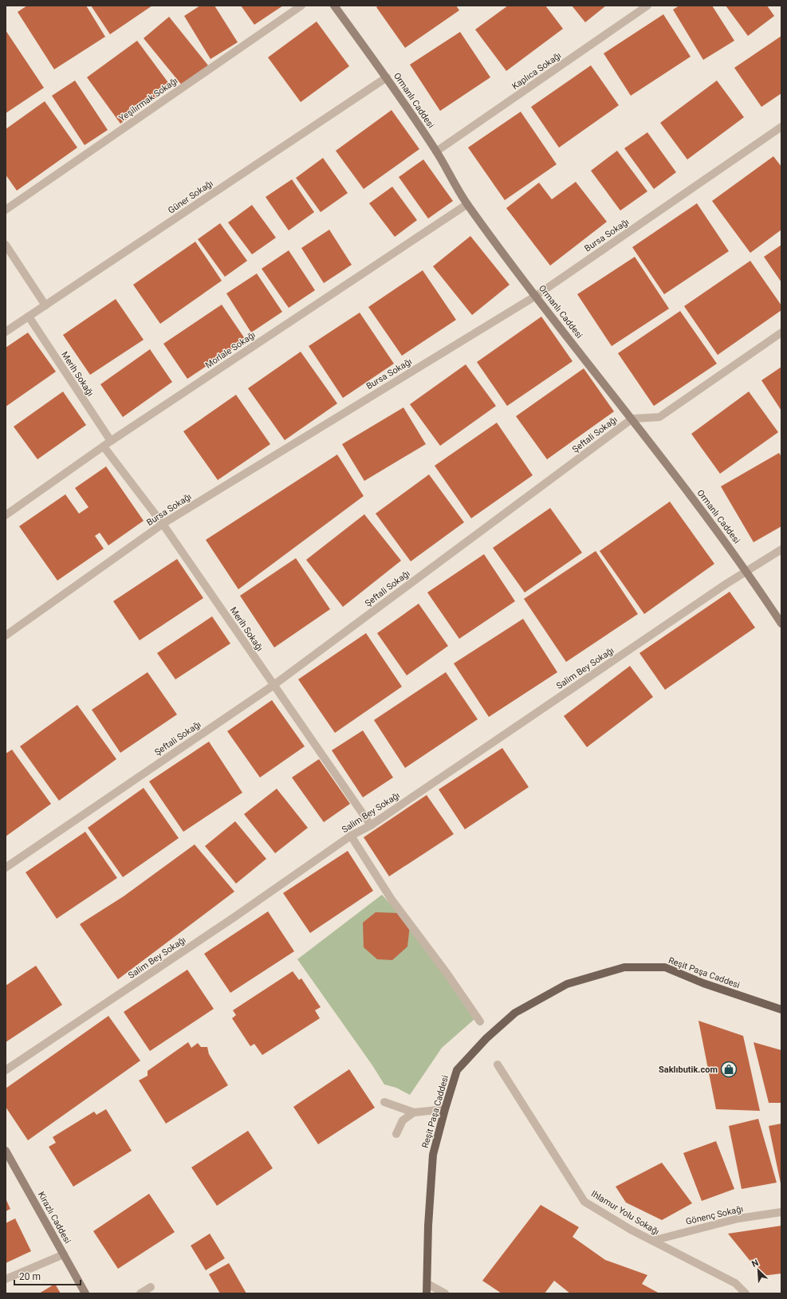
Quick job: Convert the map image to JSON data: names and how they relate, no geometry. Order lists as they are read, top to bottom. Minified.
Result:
{"streets":{"main road":["Ormanlı Caddesi","Reşit Paşa Caddesi","Kirazlı Caddesi"],"street":["Kaplıca Sokağı","Yeşilırmak Sokağı","Güner Sokağı","Bursa Sokağı","Morlale Sokağı","Merih Sokağı","Şeftali Sokağı","Salim Bey Sokağı","Ihlamur Yolu Sokağı","Gönenç Sokağı"]},"crossings":[["Kaplıca Sokağı","Ormanlı Caddesi"],["Ormanlı Caddesi","Güner Sokağı"],["Ormanlı Caddesi","Bursa Sokağı"],["Ormanlı Caddesi","Morlale Sokağı"],["Ormanlı Caddesi","Şeftali Sokağı"],["Ormanlı Caddesi","Salim Bey Sokağı"],["Güner Sokağı","Merih Sokağı"],["Bursa Sokağı","Merih Sokağı"],["Morlale Sokağı","Merih Sokağı"],["Merih Sokağı","Şeftali Sokağı"],["Merih Sokağı","Salim Bey Sokağı"],["Ihlamur Yolu Sokağı","Gönenç Sokağı"]],"places":{"shop":["Saklıbutik.com"]},"scale_bar":"20 m","north":"top left"}
